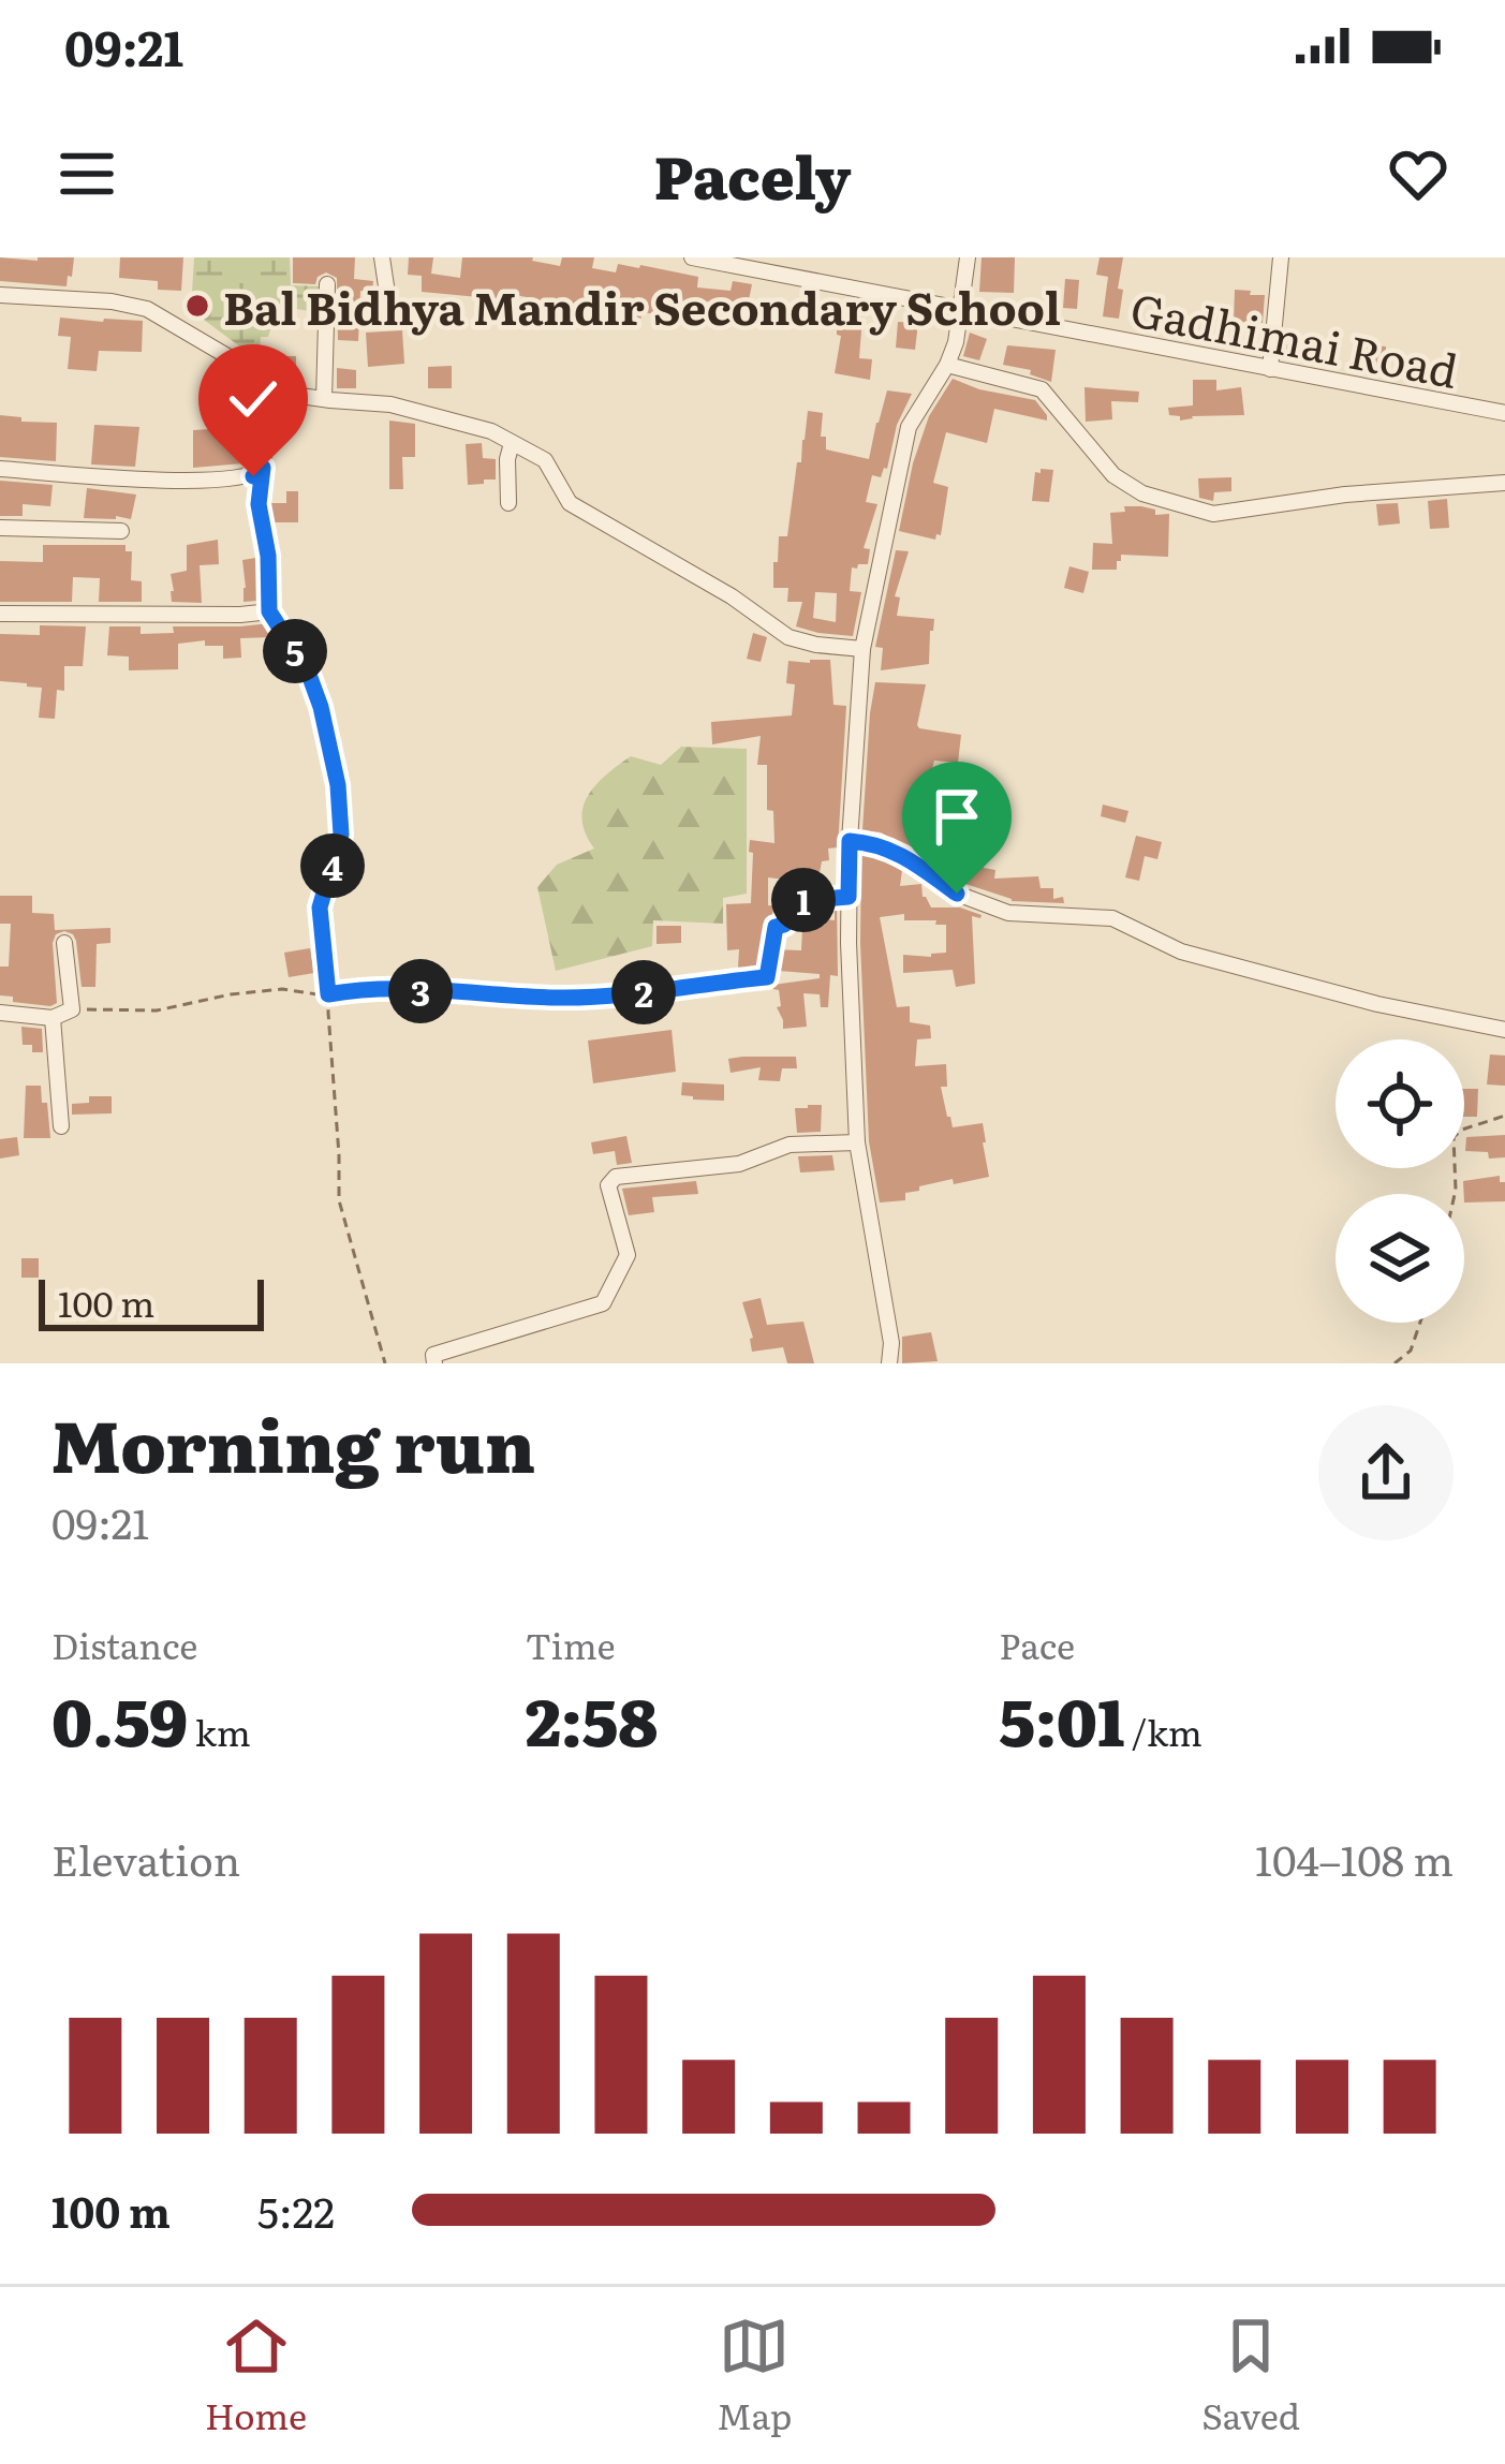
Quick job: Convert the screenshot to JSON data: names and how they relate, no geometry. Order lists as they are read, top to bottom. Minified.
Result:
{"streets":{"street":["Gadhimai Road"]},"places":["Bal Bidhya Mandir Secondary School"],"scale_bar":"100 m","page":{"status":"09:21","header":"Pacely","pins":["5","4","1","3","2"],"scale":"100 m","heading":["Morning run","09:21"],"stats":[["Distance","0.59 km"],["Time","2:58"],["Pace","5:01 /km"]],"chart":["Elevation","104–108 m"],"list":[{"name":"100 m","note":"5:22"}],"tabs":["Home","Map","Saved"]}}
